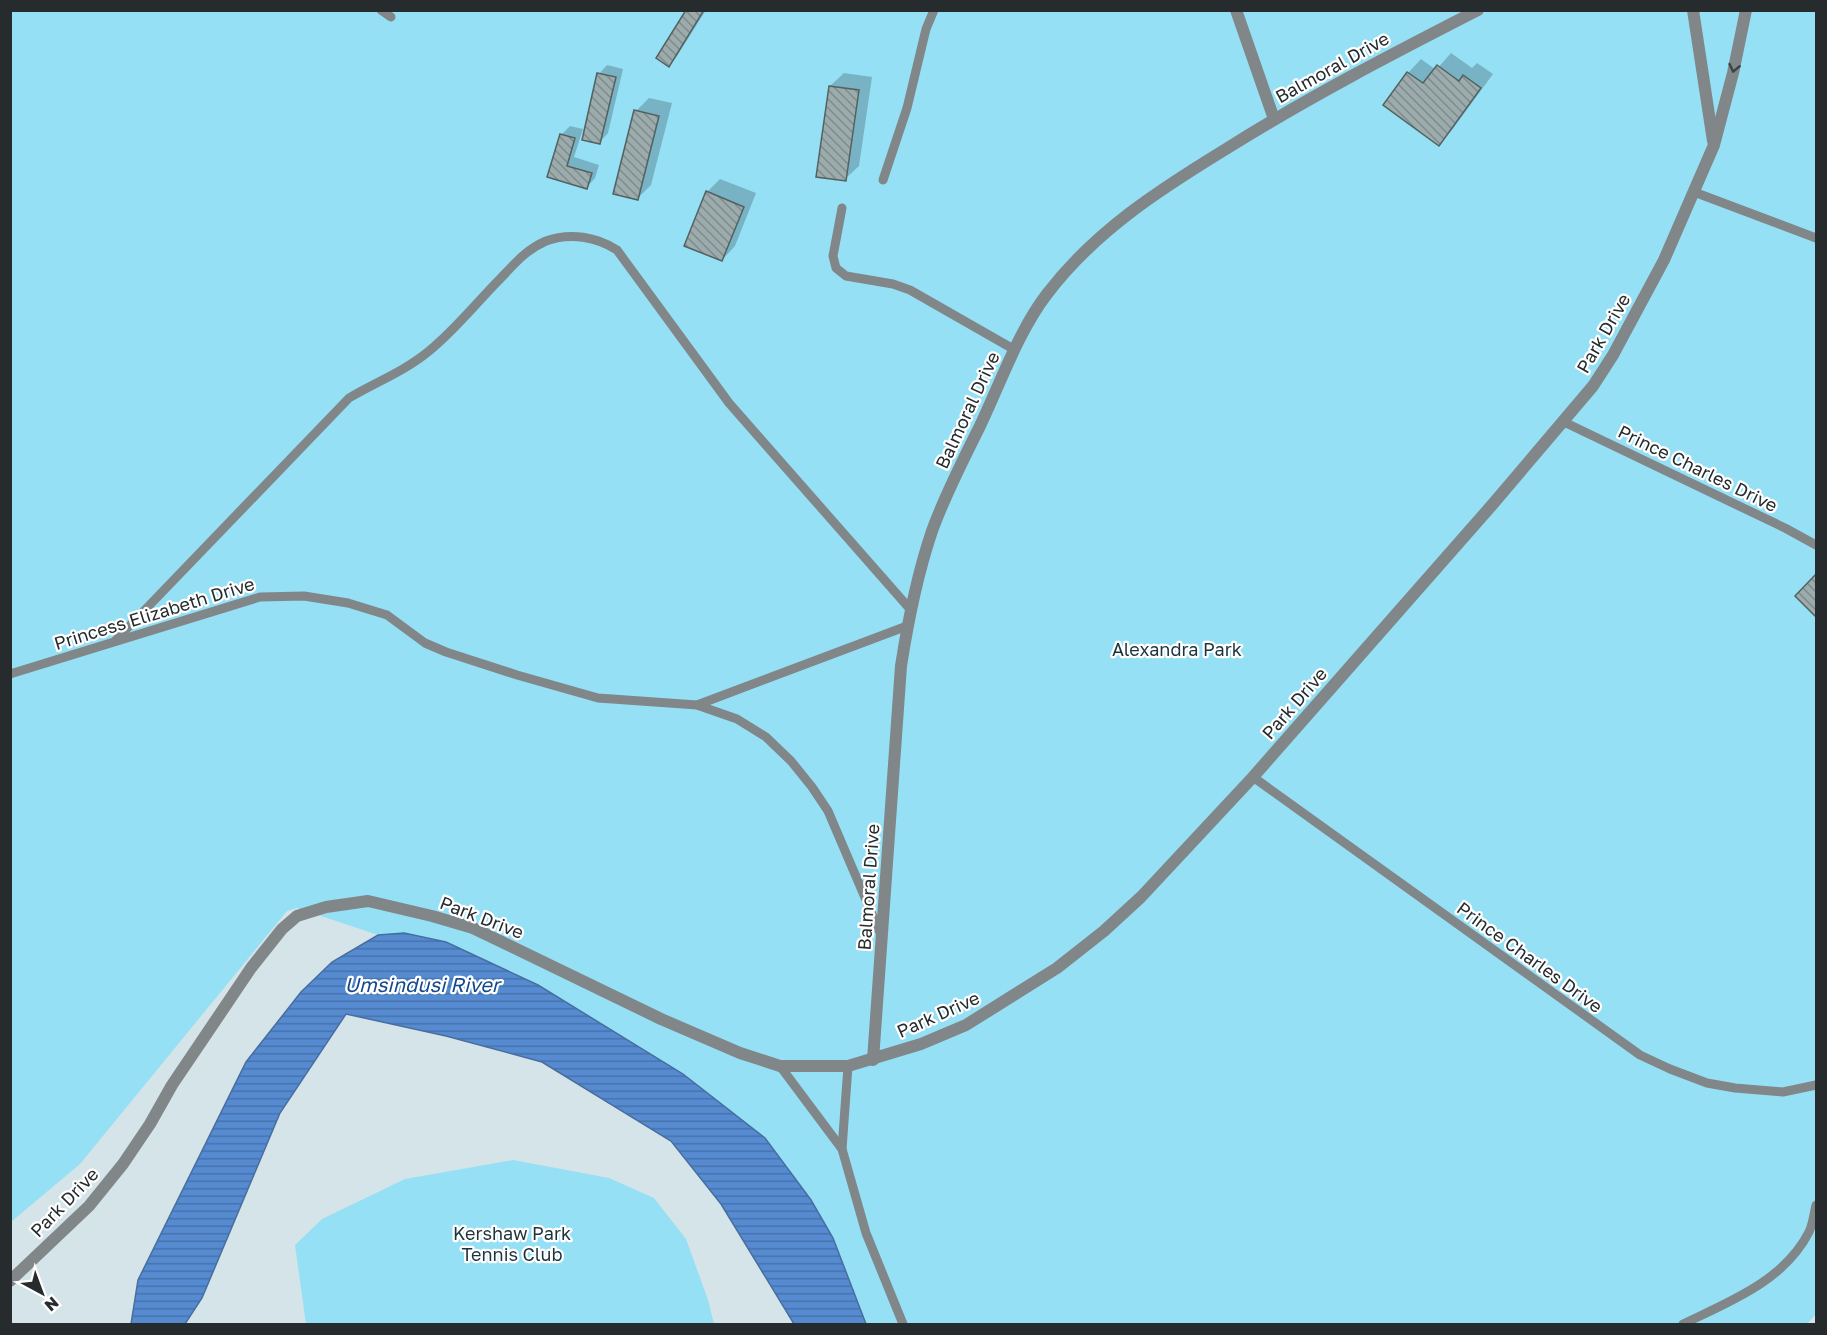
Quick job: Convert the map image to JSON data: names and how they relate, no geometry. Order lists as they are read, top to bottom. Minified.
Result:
{"streets":{"street":["Balmoral Drive","Park Drive"],"lane":["Prince Charles Drive","Princess Elizabeth Drive"]},"crossings":[["Balmoral Drive","Park Drive"],["Balmoral Drive","Princess Elizabeth Drive"],["Park Drive","Prince Charles Drive"]],"water":["Umsindusi River"],"parks":["Alexandra Park","Kershaw Park Tennis Club"],"north":"bottom right"}
